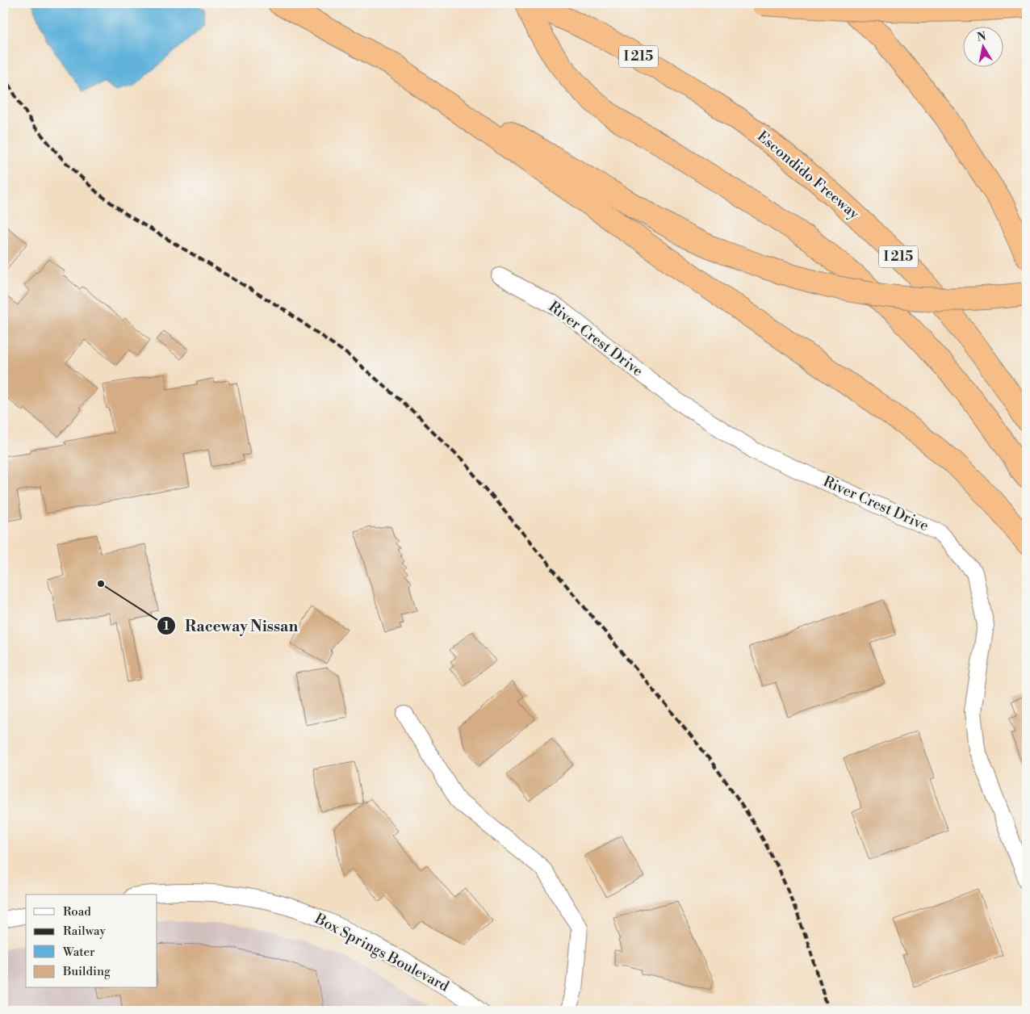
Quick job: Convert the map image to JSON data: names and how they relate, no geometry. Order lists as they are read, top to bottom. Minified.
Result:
{"streets":{"highway":["I 215","Escondido Freeway"],"street":["River Crest Drive","Box Springs Boulevard"]},"places":["Raceway Nissan"],"legend":["Road","Railway","Water","Building"],"north":"top"}
